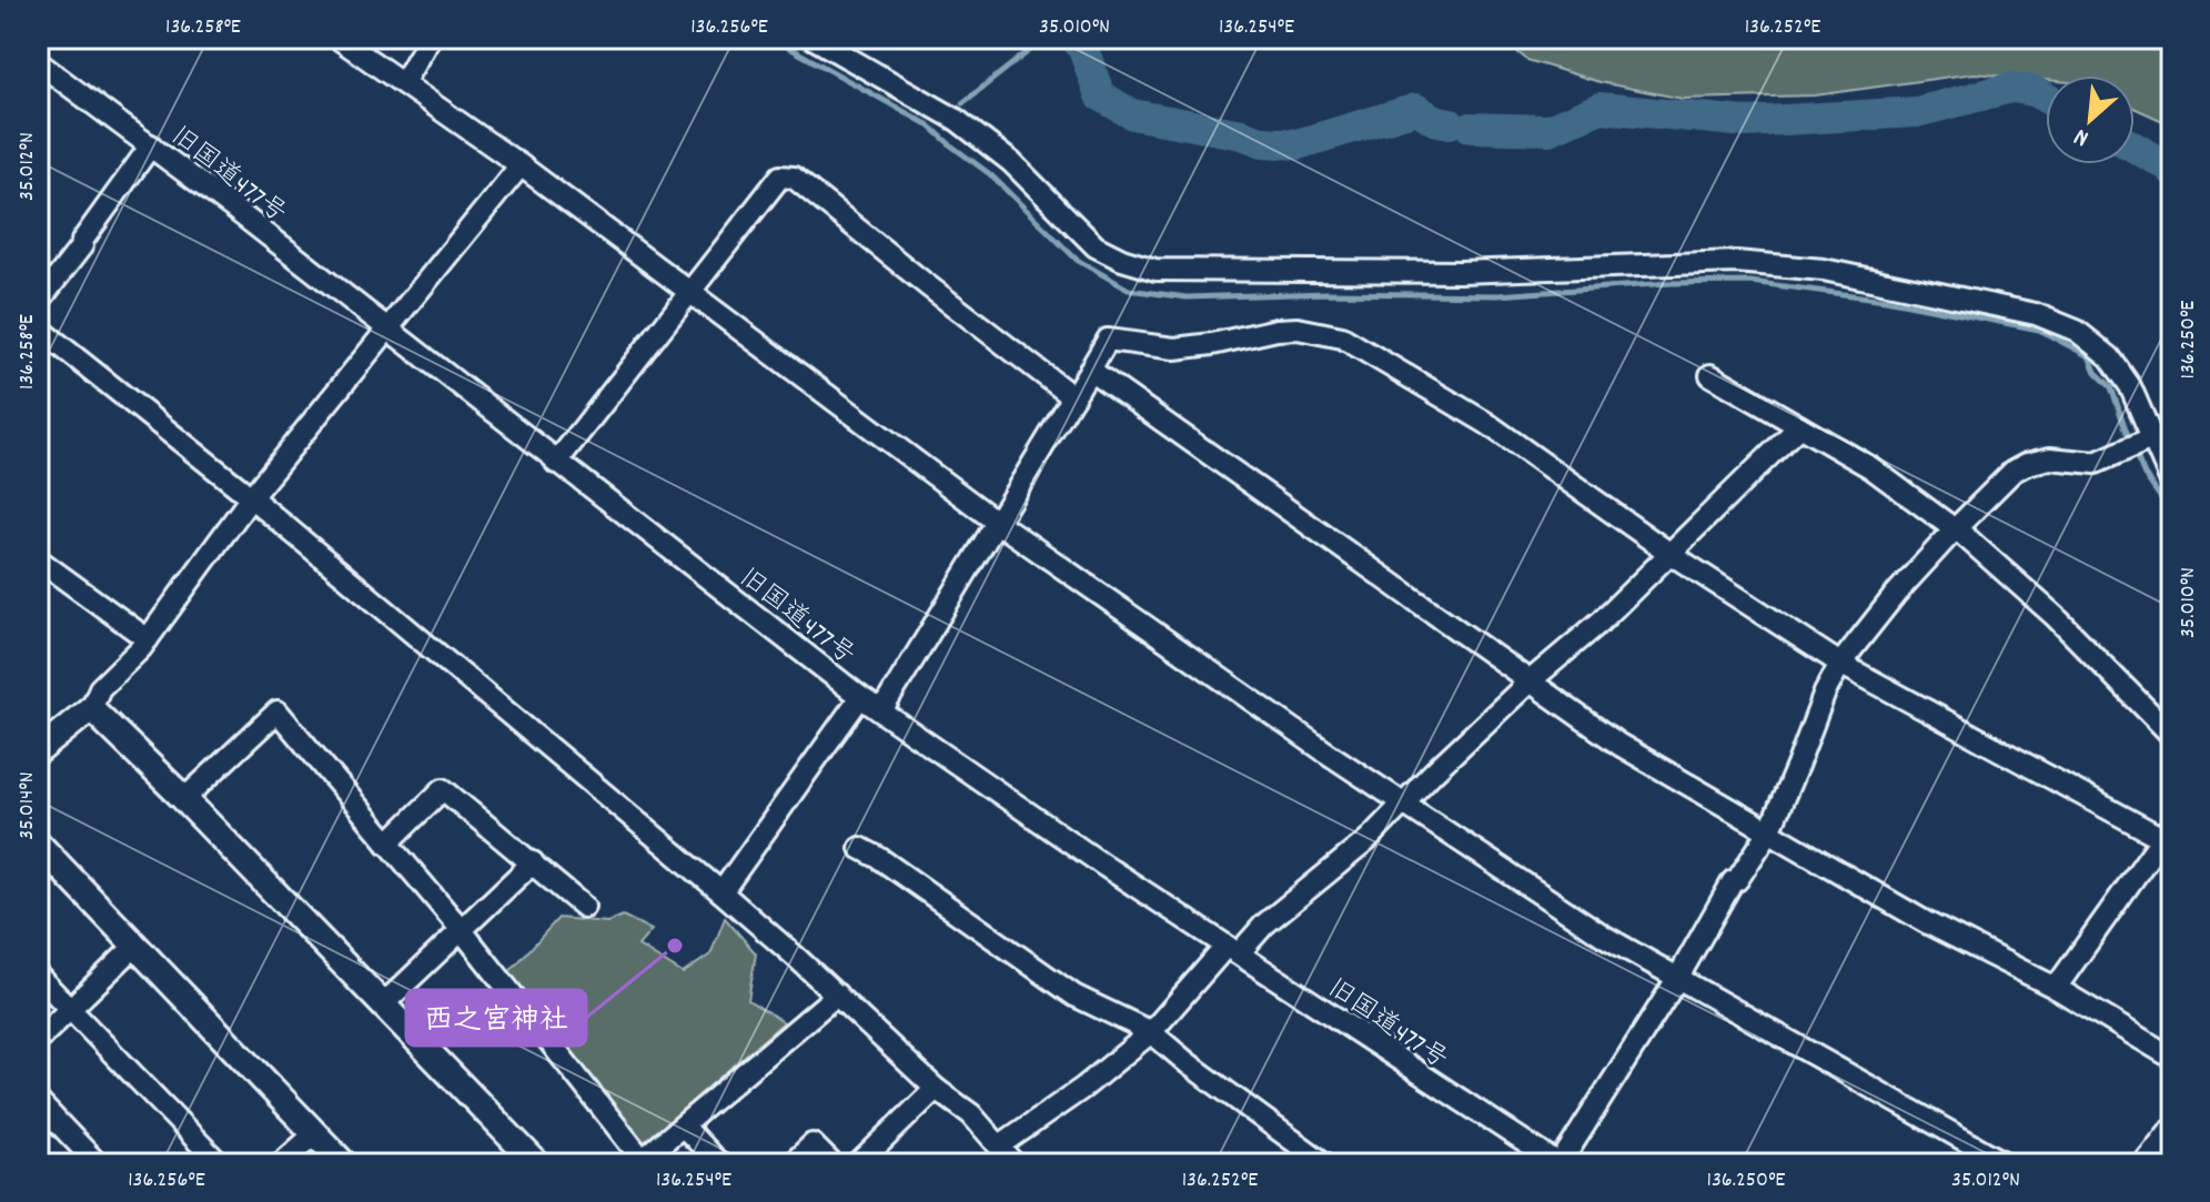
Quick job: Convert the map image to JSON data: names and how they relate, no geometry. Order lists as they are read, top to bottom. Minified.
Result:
{"streets":{"street":["旧国道477号"]},"places":["西之宮神社"],"north":"bottom left","coordinates":["136.258°E","136.256°E","35.010°N","136.254°E","136.252°E","35.012°N","136.250°E","35.014°N"]}
